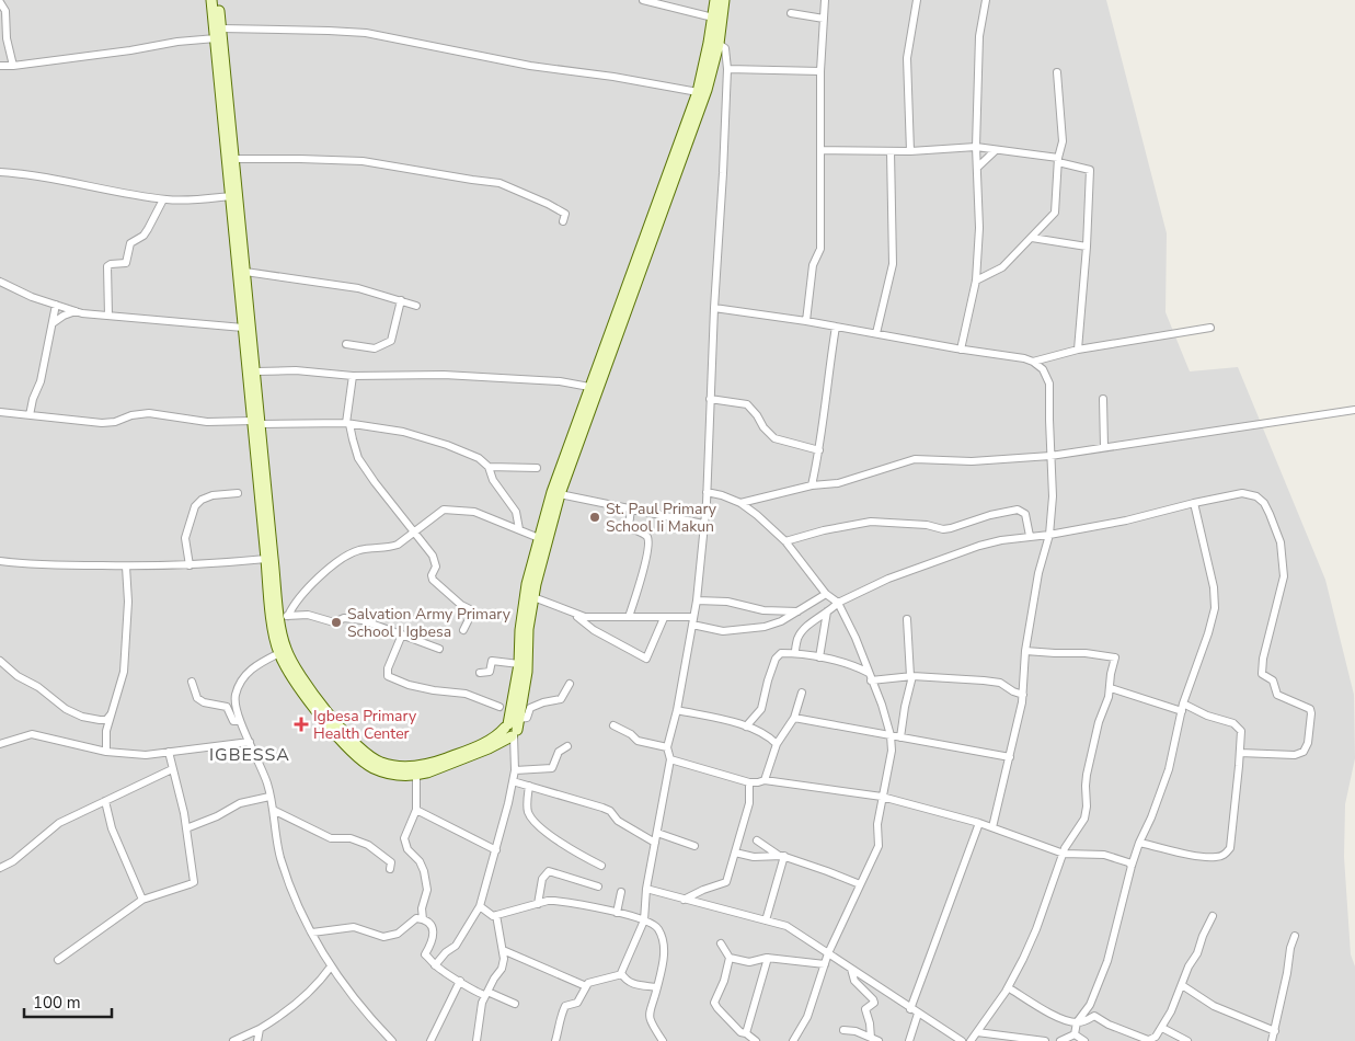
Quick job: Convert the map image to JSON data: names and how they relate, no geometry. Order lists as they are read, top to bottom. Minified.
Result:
{"districts":["IGBESSA"],"places":{"other":["St. Paul Primary School Ii Makun","Salvation Army Primary School I Igbesa"],"health":["Igbesa Primary Health Center"]},"scale_bar":"100 m"}
